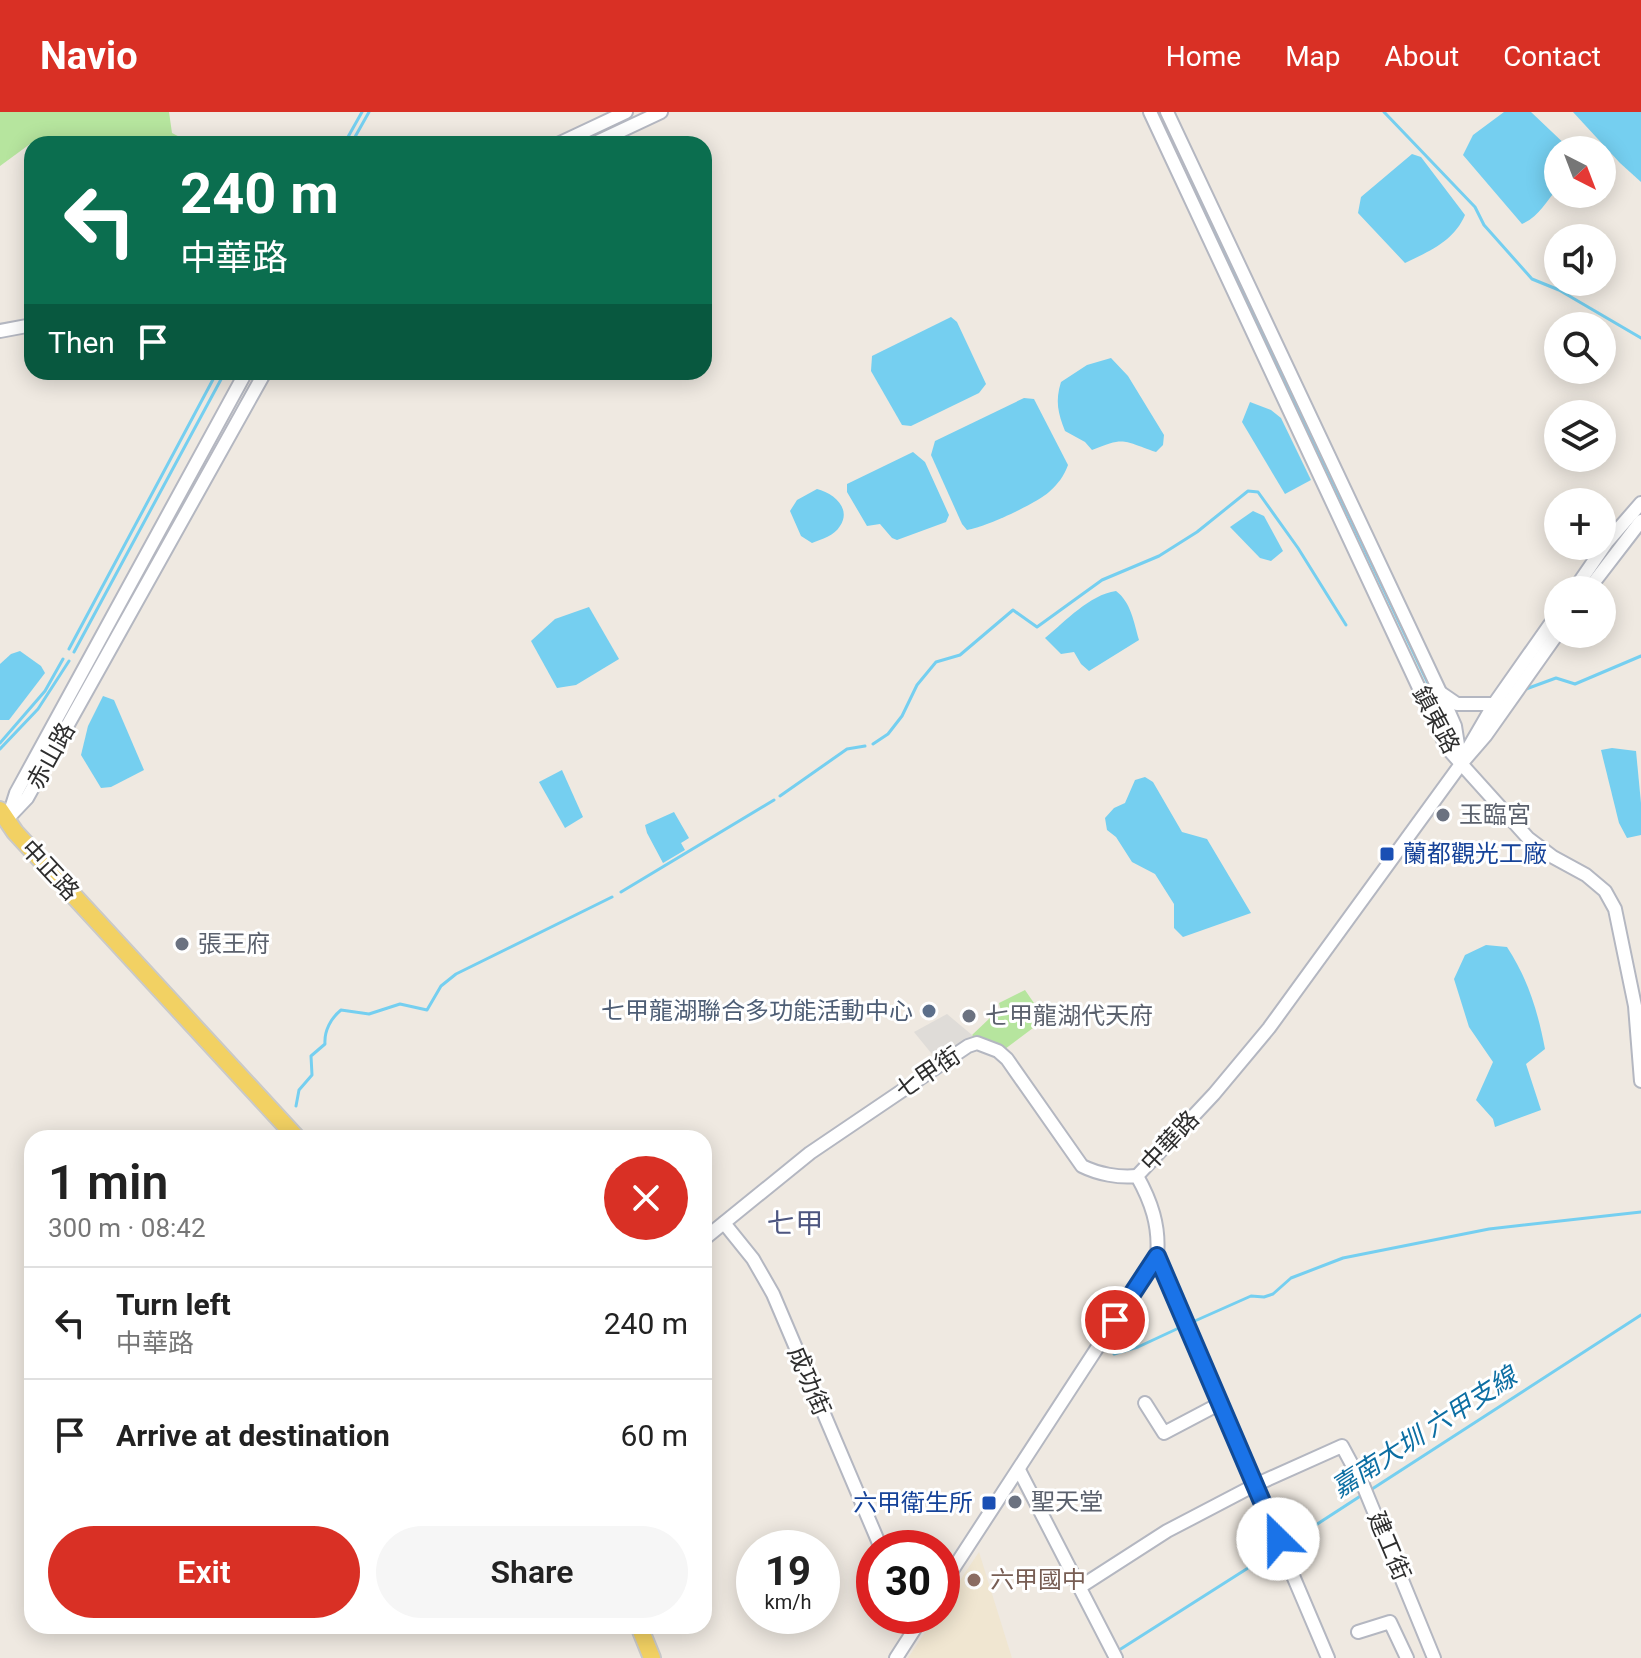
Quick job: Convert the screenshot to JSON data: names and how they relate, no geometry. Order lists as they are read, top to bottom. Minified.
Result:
{"streets":{"main road":["中正路"],"street":["鎮東路","赤山路","七甲街","中華路","成功街","建工街"]},"crossings":[["鎮東路","中華路"],["赤山路","中正路"],["七甲街","中華路"],["七甲街","成功街"],["中華路","建工街"]],"districts":["七甲"],"water":["嘉南大圳 六甲支線"],"places":{"other":["玉臨宮","張王府","七甲龍湖聯合多功能活動中心","七甲龍湖代天府","聖天堂","六甲國中"],"transit":["蘭都觀光工廠","六甲衛生所"]},"north":"bottom right","page":{"header":"Navio","nav":["Home","Map","About","Contact"],"map_buttons":["+","−"],"turn":["240 m","中華路"],"then":"Then","heading":["1 min","300 m · 08:42"],"list":[{"name":"Turn left","note":"中華路","value":"240 m"},{"name":"Arrive at destination","value":"60 m"}],"buttons":["Exit","Share"],"speed":"19 km/h","limit":"30"}}
